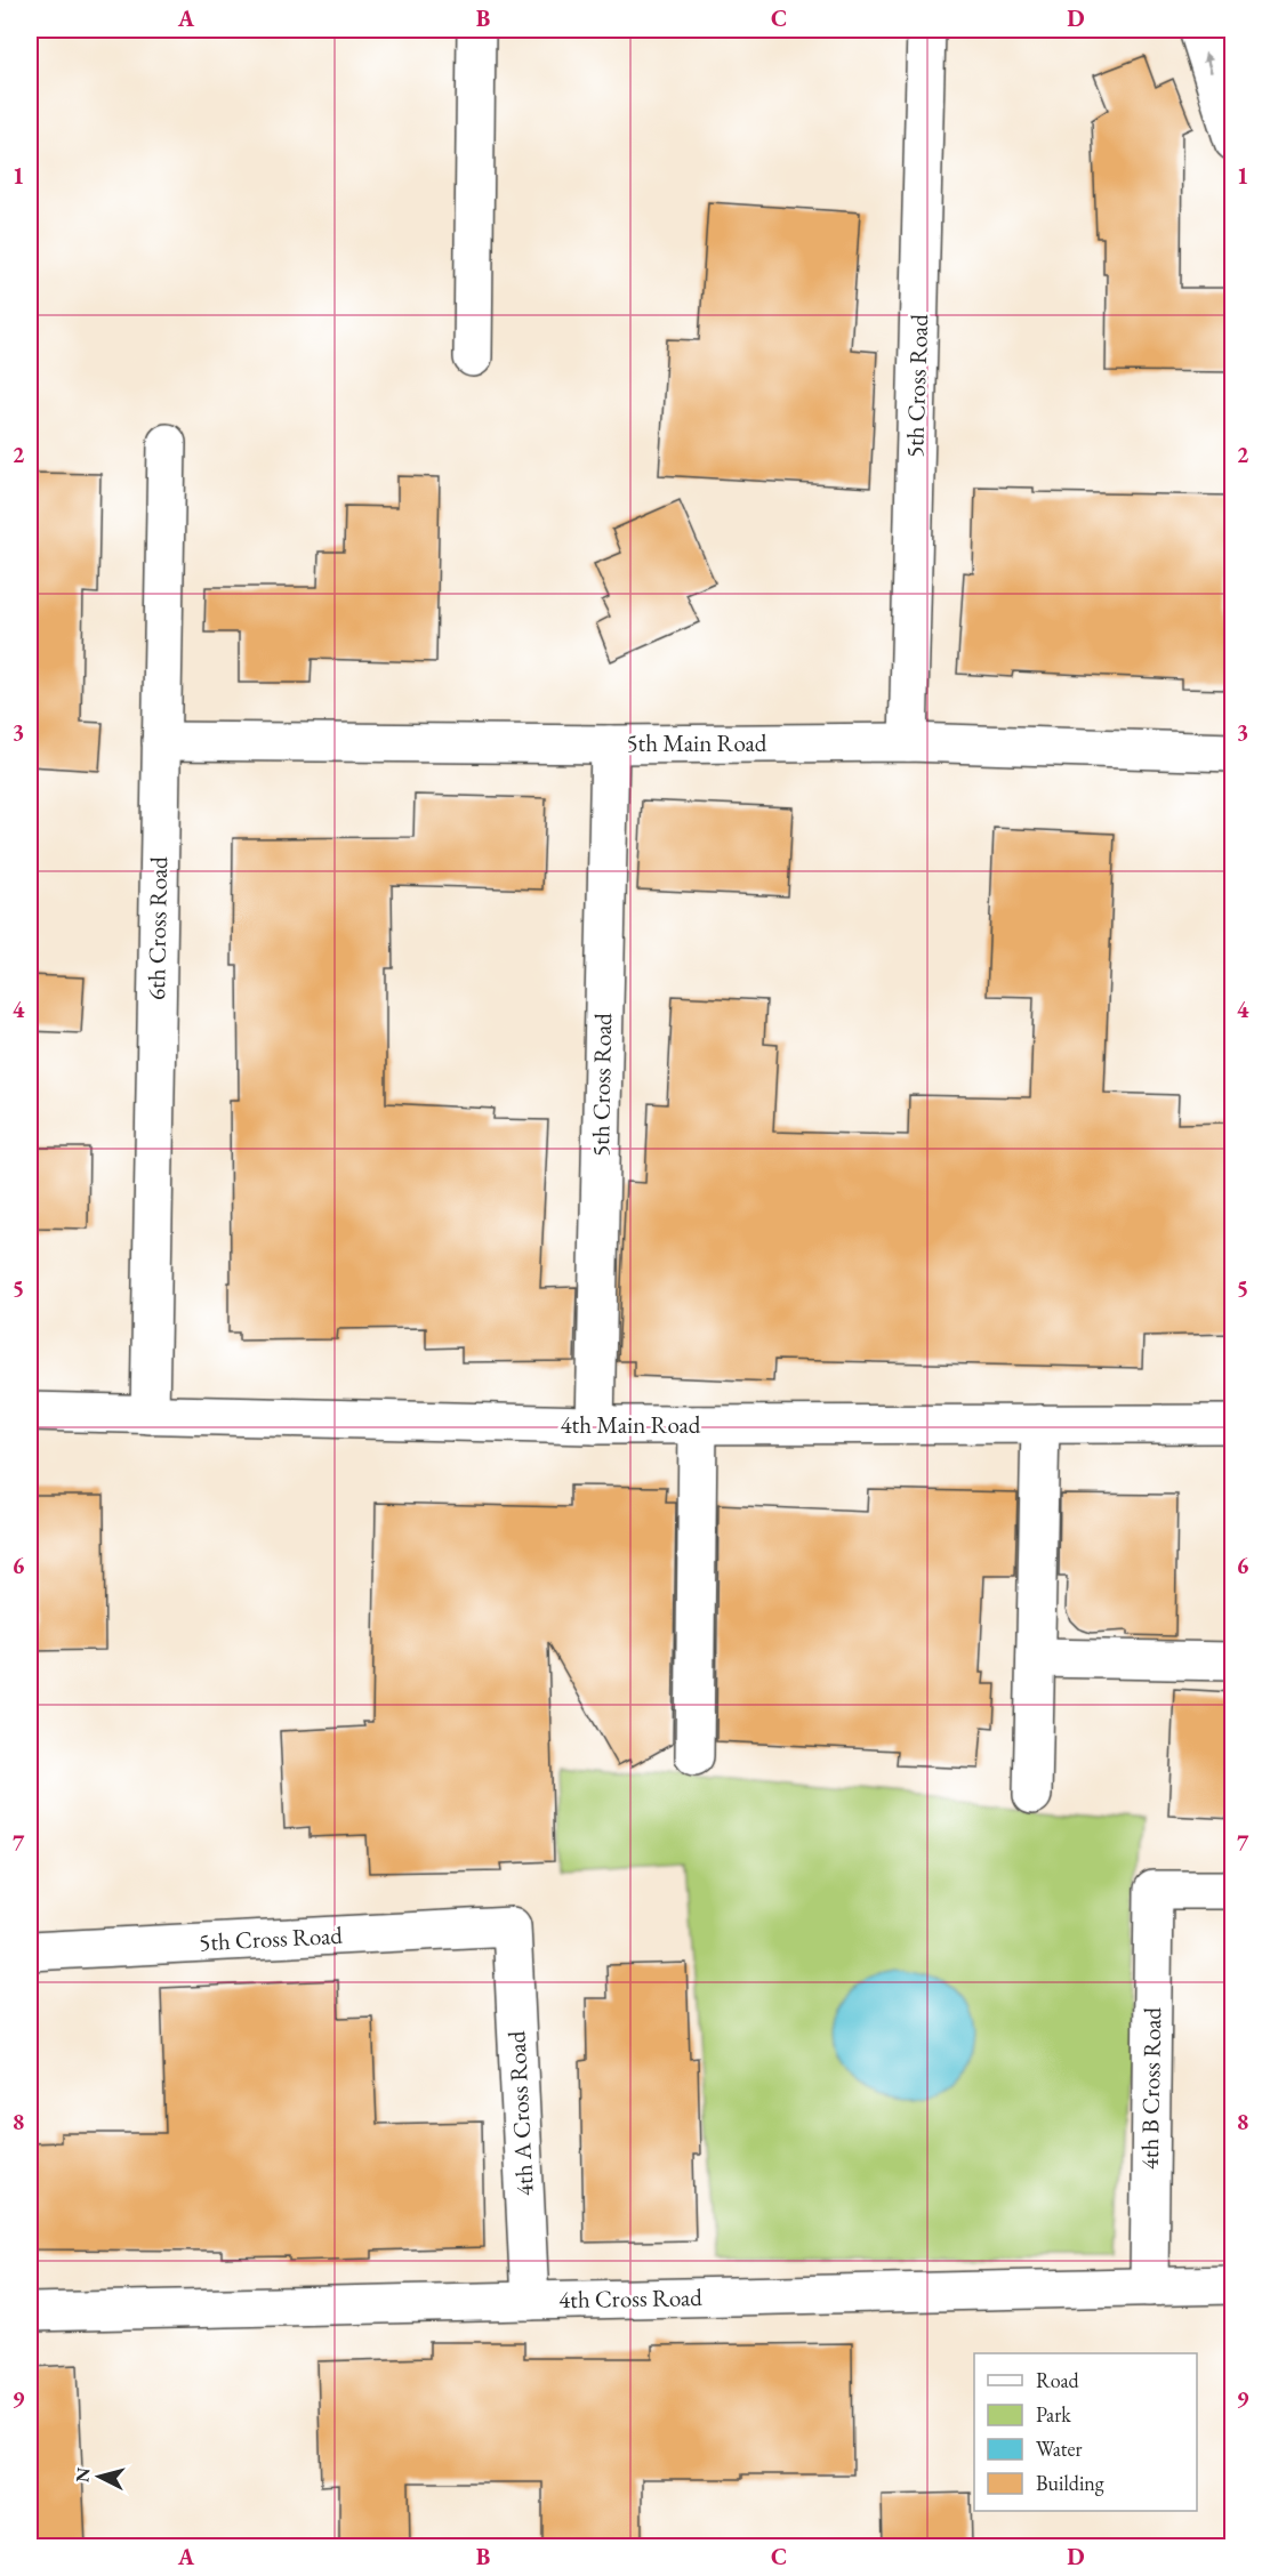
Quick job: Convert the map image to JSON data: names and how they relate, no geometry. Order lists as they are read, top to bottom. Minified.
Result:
{"streets":{"street":["5th Cross Road","5th Main Road","6th Cross Road","4th Main Road","4th B Cross Road","4th A Cross Road","4th Cross Road"]},"crossings":[["5th Cross Road","5th Main Road"],["5th Cross Road","4th Main Road"],["5th Cross Road","4th A Cross Road"],["5th Main Road","6th Cross Road"],["6th Cross Road","4th Main Road"],["4th B Cross Road","4th Cross Road"],["4th A Cross Road","4th Cross Road"]],"legend":["Road","Park","Water","Building"],"north":"left","grid":{"columns":["A","B","C","D"],"rows":["1","2","3","4","5","6","7","8","9"]}}
